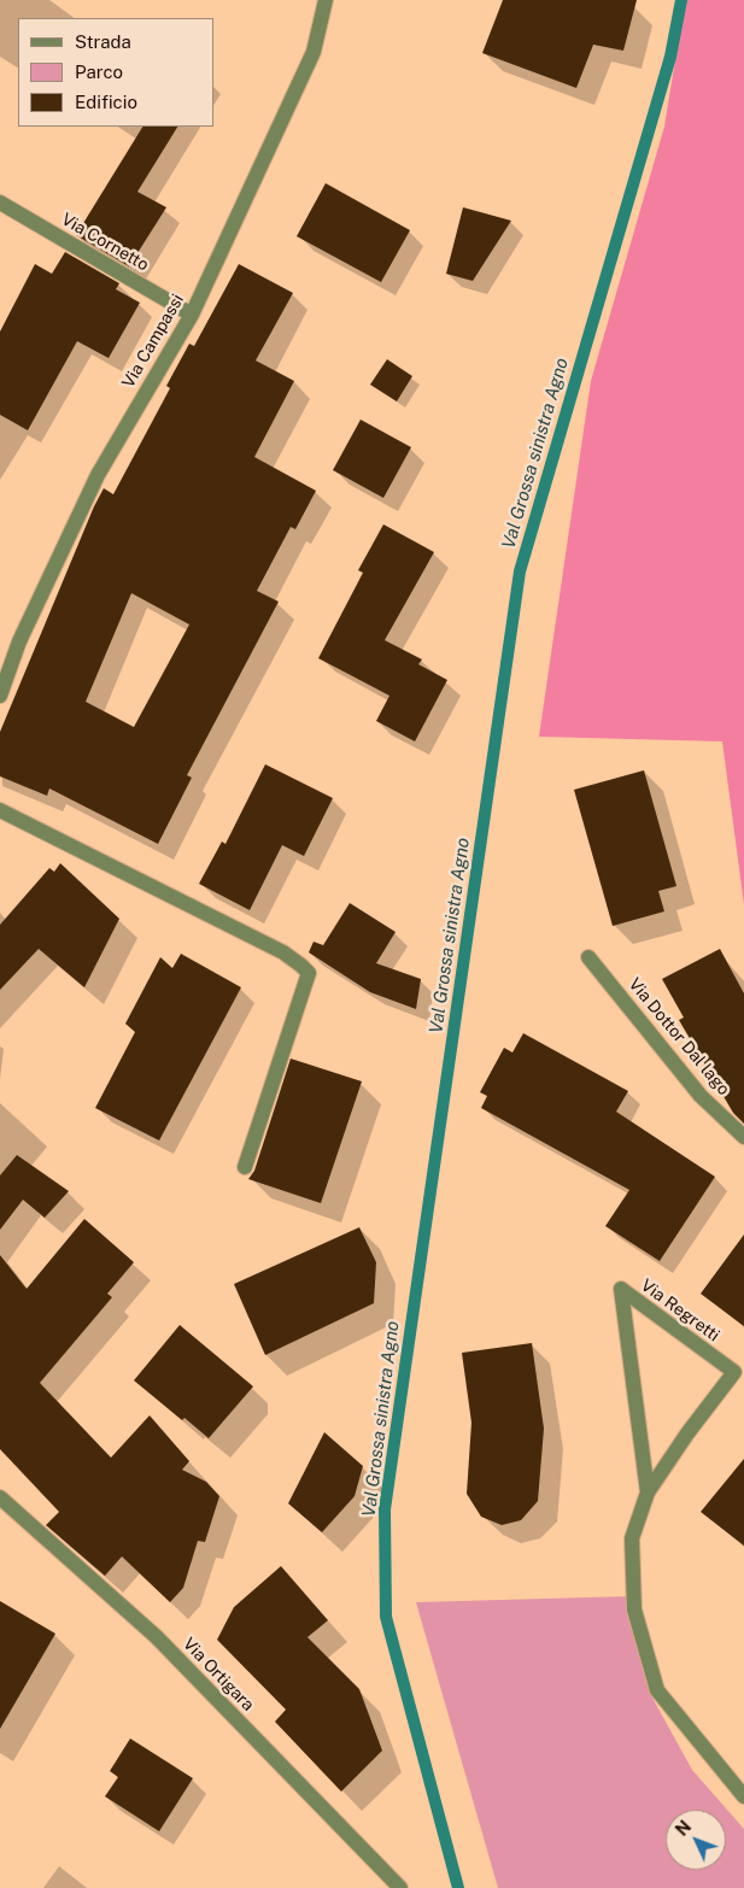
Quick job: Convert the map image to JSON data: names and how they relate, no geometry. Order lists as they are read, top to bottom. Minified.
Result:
{"streets":{"street":["Via Cornetto","Via Campassi","Via Dottor Dal lago","Via Regretti","Via Ortigara"]},"crossings":[["Via Cornetto","Via Campassi"]],"water":["Val Grossa sinistra Agno"],"legend":["Strada","Parco","Edificio"],"north":"top left"}
